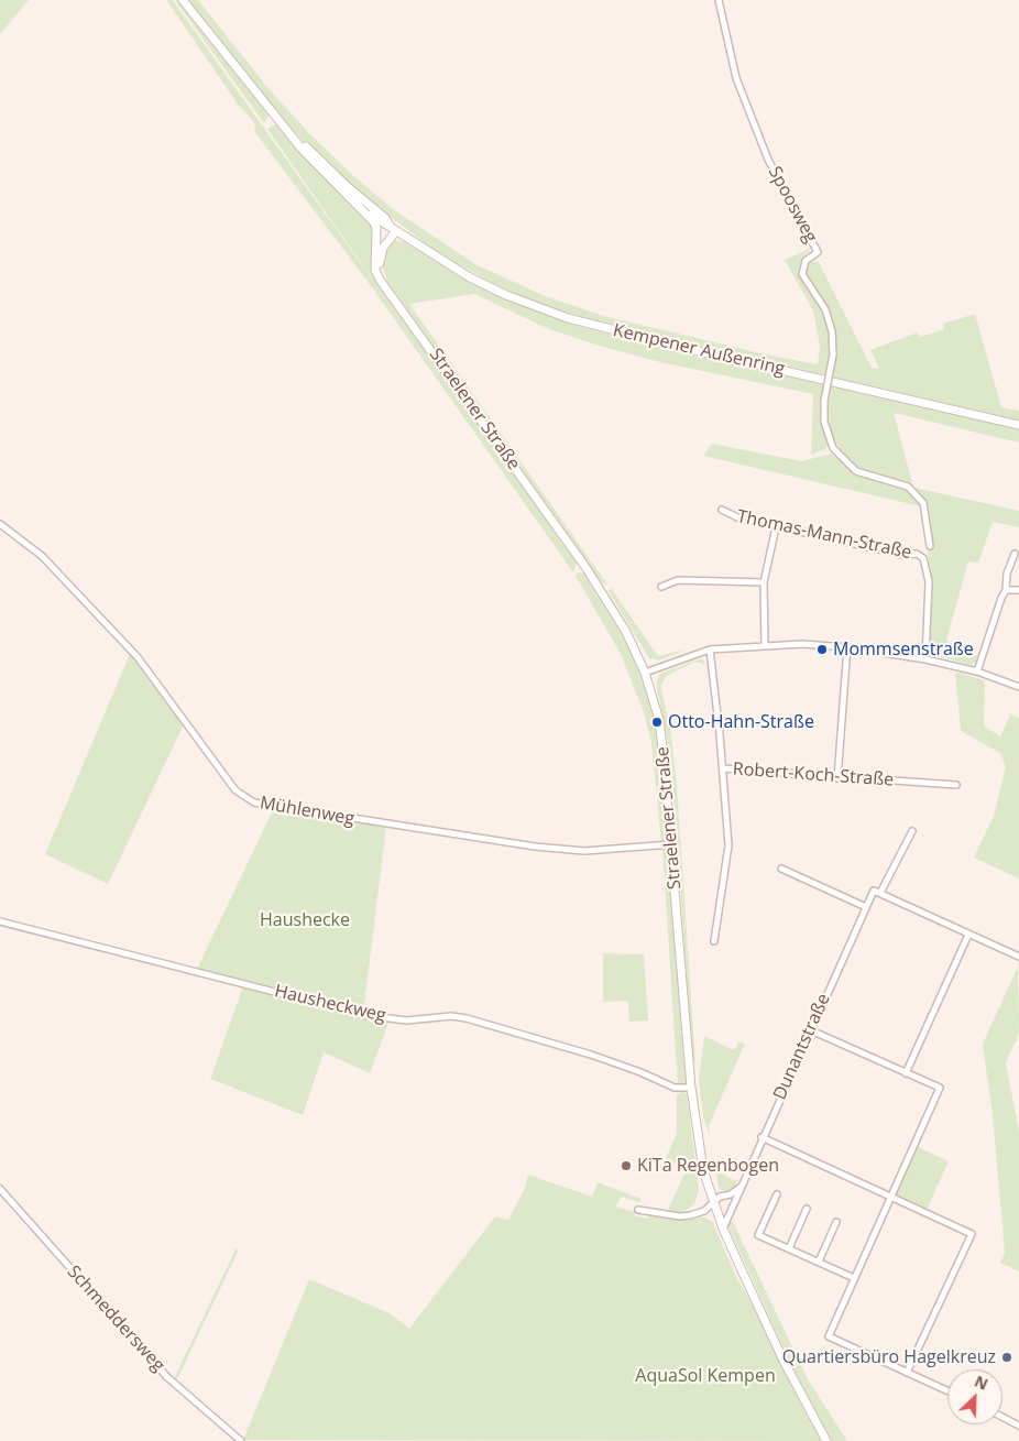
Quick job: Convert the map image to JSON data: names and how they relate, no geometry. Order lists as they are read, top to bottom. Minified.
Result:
{"streets":{"street":["Spoosweg","Kempener Außenring","Straelener Straße","Thomas-Mann-Straße","Robert-Koch-Straße","Mühlenweg","Hausheckweg","Dunantstraße","Schmeddersweg"]},"crossings":[["Kempener Außenring","Straelener Straße"],["Straelener Straße","Mühlenweg"],["Straelener Straße","Hausheckweg"],["Straelener Straße","Dunantstraße"]],"parks":["Haushecke","AquaSol Kempen"],"places":["Mommsenstraße","Otto-Hahn-Straße","KiTa Regenbogen","Quartiersbüro Hagelkreuz"],"north":"top right"}
